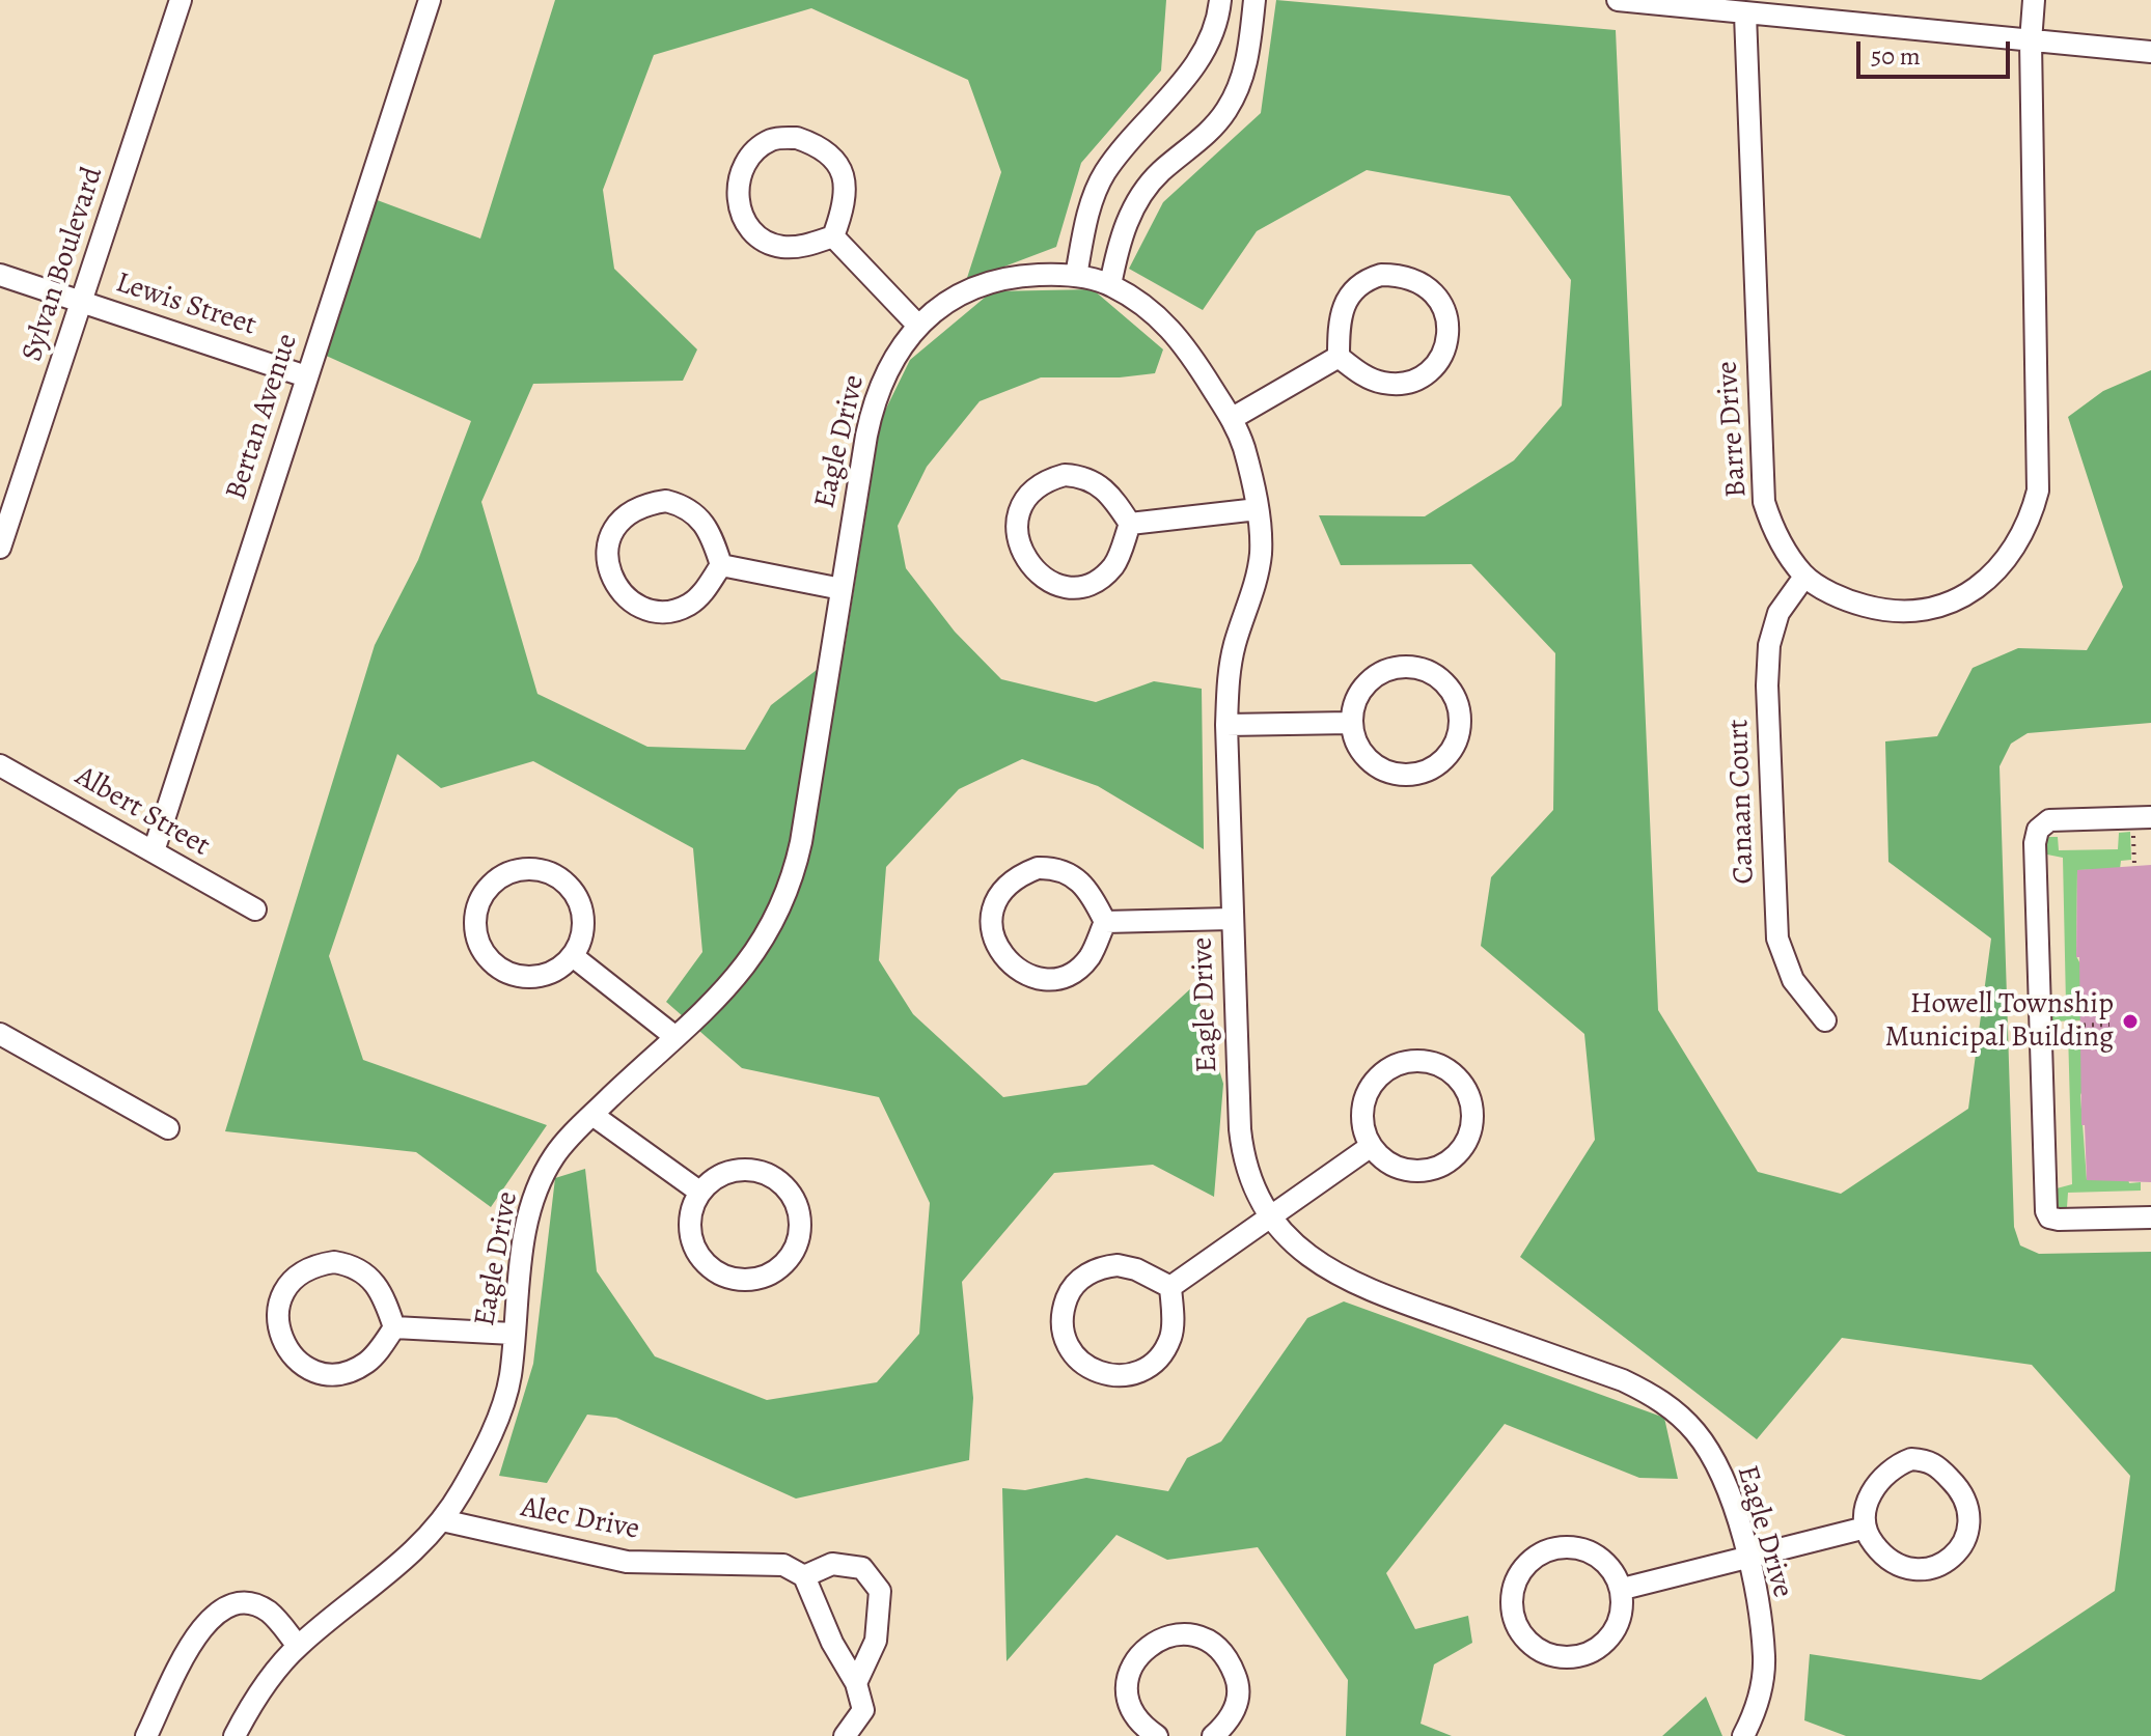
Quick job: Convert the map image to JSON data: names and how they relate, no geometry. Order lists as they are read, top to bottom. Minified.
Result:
{"streets":{"street":["Sylvan Boulevard","Lewis Street","Bertan Avenue","Barre Drive","Eagle Drive","Canaan Court","Albert Street","Alec Drive"]},"crossings":[["Sylvan Boulevard","Lewis Street"],["Lewis Street","Bertan Avenue"],["Bertan Avenue","Albert Street"],["Barre Drive","Canaan Court"],["Eagle Drive","Alec Drive"]],"places":["Howell Township Municipal Building"],"scale_bar":"50 m"}
